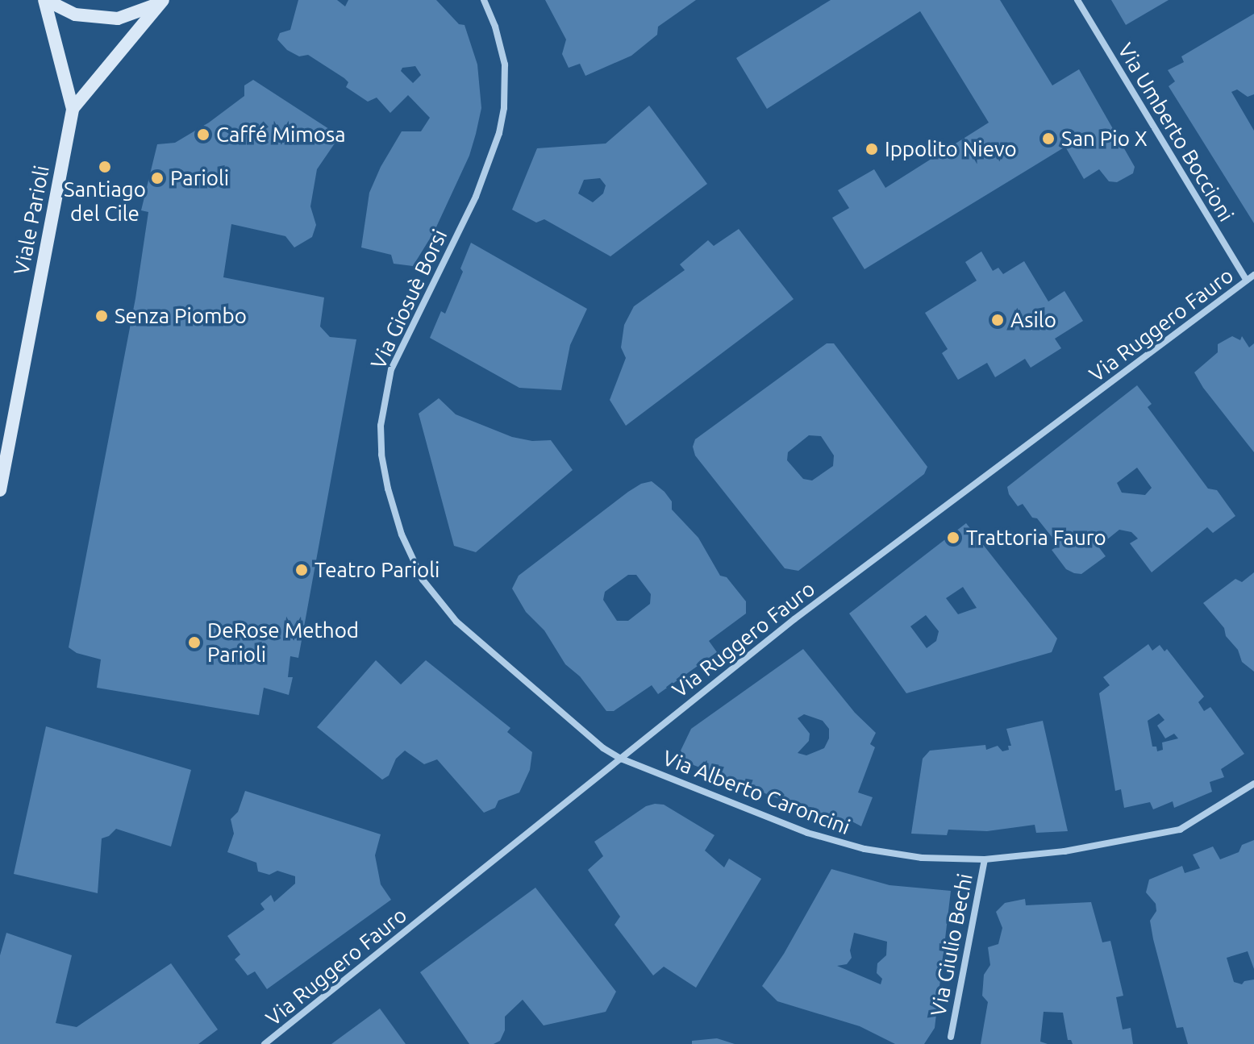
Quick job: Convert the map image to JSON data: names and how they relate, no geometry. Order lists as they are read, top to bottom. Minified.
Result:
{"streets":{"main road":["Viale Parioli"],"street":["Via Umberto Boccioni","Via Giosuè Borsi","Via Ruggero Fauro","Via Alberto Caroncini","Via Giulio Bechi"]},"crossings":[["Via Umberto Boccioni","Via Ruggero Fauro"],["Via Giosuè Borsi","Via Ruggero Fauro"],["Via Giosuè Borsi","Via Alberto Caroncini"],["Via Ruggero Fauro","Via Alberto Caroncini"],["Via Alberto Caroncini","Via Giulio Bechi"]],"places":["Caffé Mimosa","San Pio X","Ippolito Nievo","Santiago del Cile","Parioli","Senza Piombo","Asilo","Trattoria Fauro","Teatro Parioli","DeRose Method Parioli"]}
